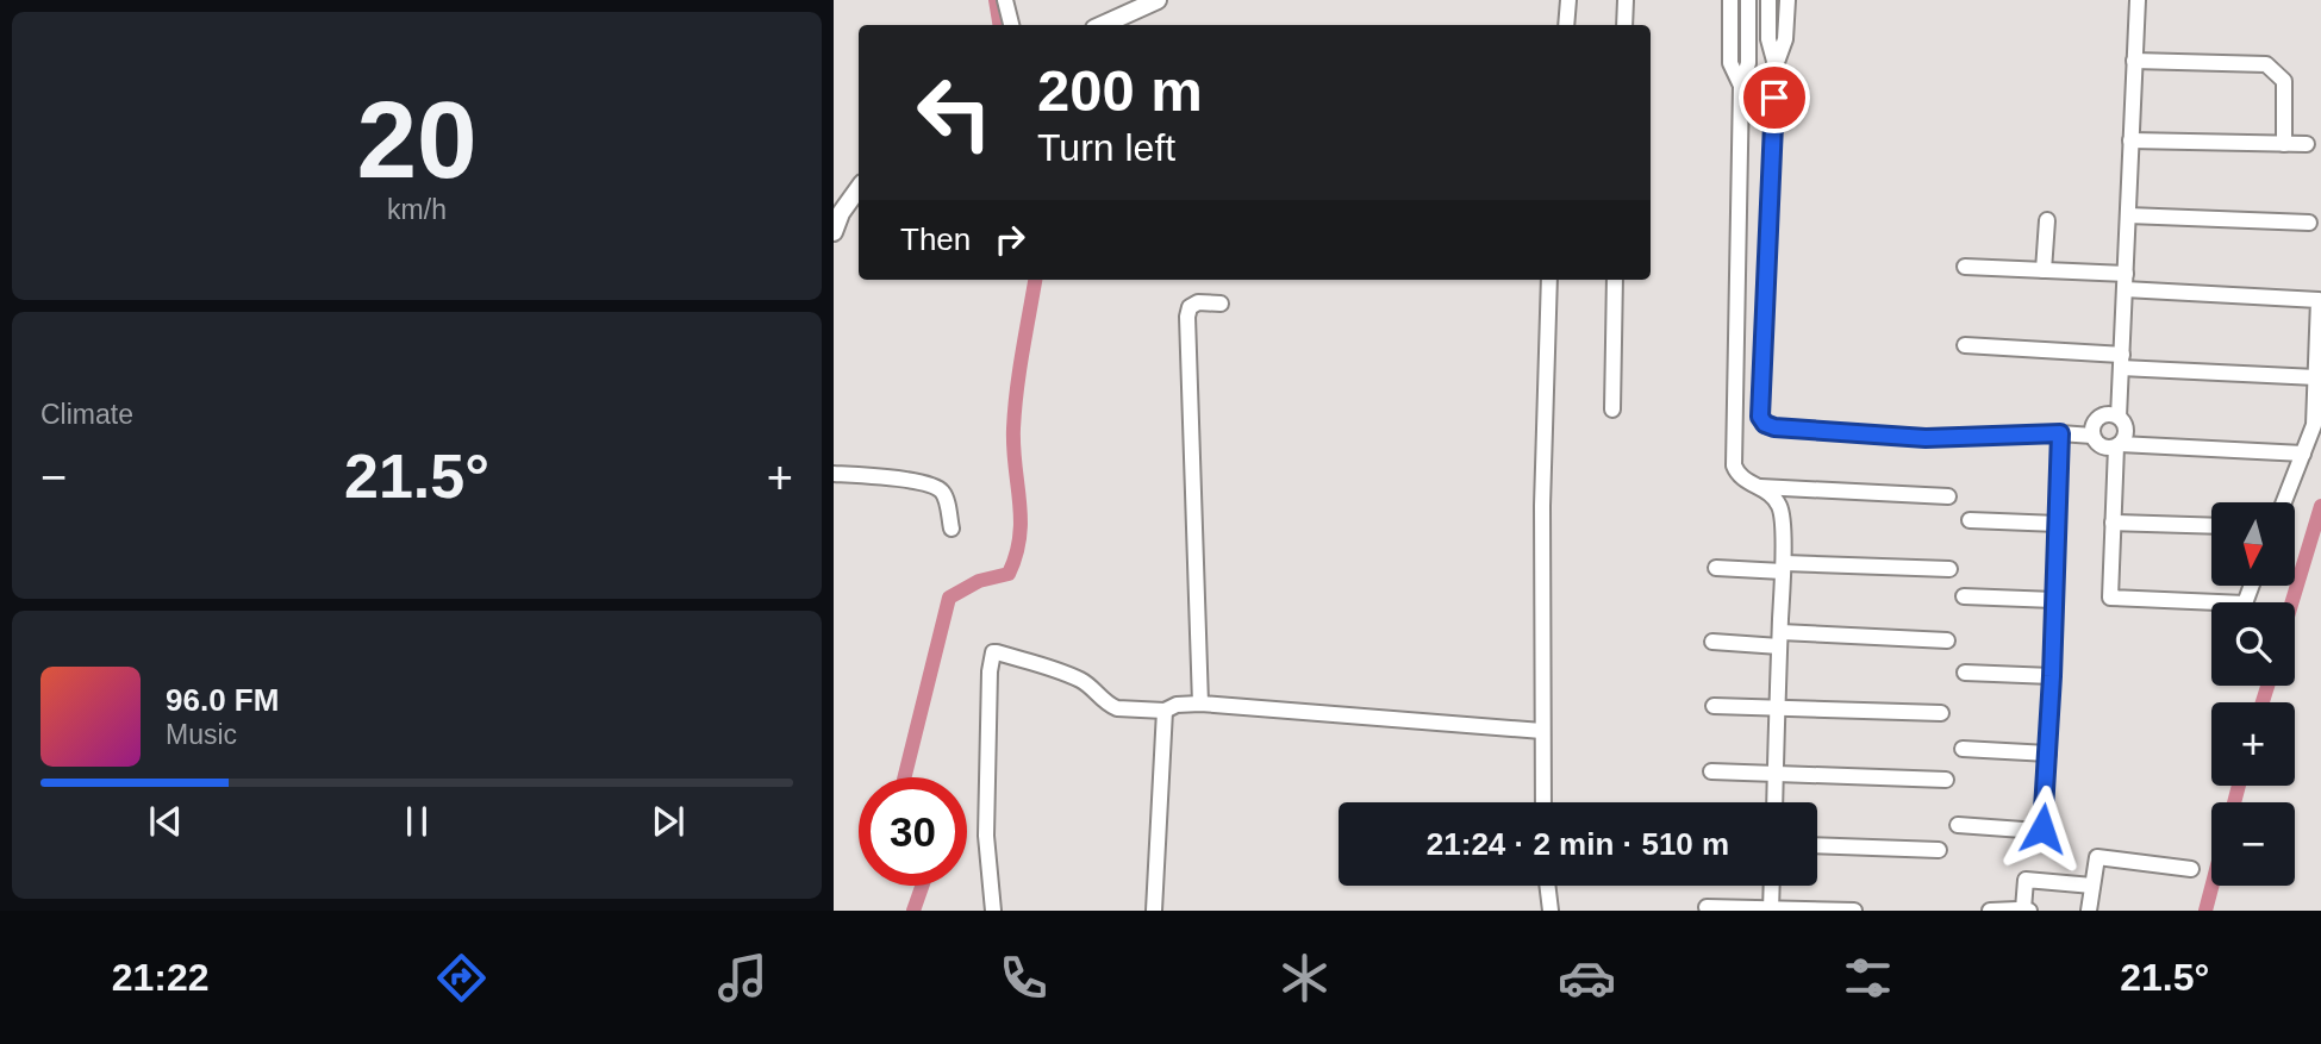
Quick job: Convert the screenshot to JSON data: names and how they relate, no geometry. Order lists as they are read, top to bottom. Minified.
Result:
{"north":"bottom","page":{"tile":[["20","km/h"],"Climate"],"turn":["200 m","Turn left"],"then":"Then","heat":["−","21.5°","+"],"map_buttons":["+","−"],"song":["96.0 FM","Music"],"limit":"30","trip":"21:24 · 2 min · 510 m","tabs":["21:22","21.5°"]}}
